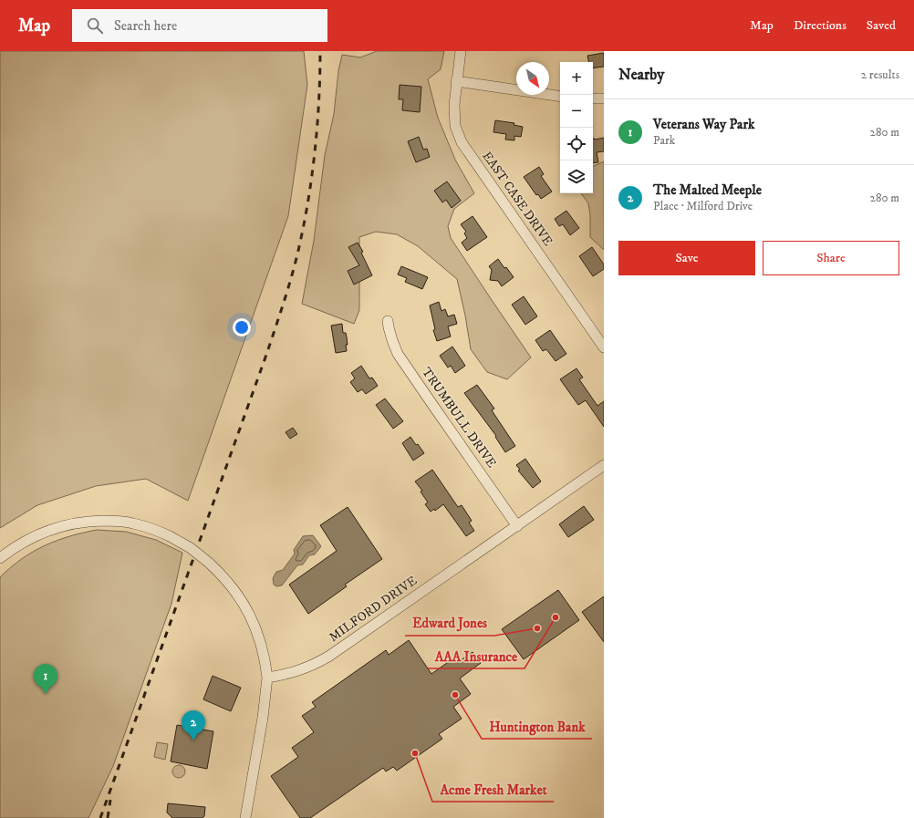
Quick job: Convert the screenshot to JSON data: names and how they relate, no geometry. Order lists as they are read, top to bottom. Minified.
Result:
{"streets":{"street":["EAST CASE DRIVE","TRUMBULL DRIVE","MILFORD DRIVE"]},"crossings":[["TRUMBULL DRIVE","MILFORD DRIVE"]],"places":["AAA Insurance","Edward Jones","Huntington Bank","Acme Fresh Market"],"north":"bottom right","page":{"header":"Map","search":"Search here","nav":["Map","Directions","Saved"],"heading":["Nearby","2 results"],"map_buttons":["+","−"],"list":[{"mark":"1","name":"Veterans Way Park","note":"Park","value":"280 m"},{"mark":"2","name":"The Malted Meeple","note":"Place · Milford Drive","value":"280 m"}],"buttons":["Save","Share"],"pins":["1","2"]}}
